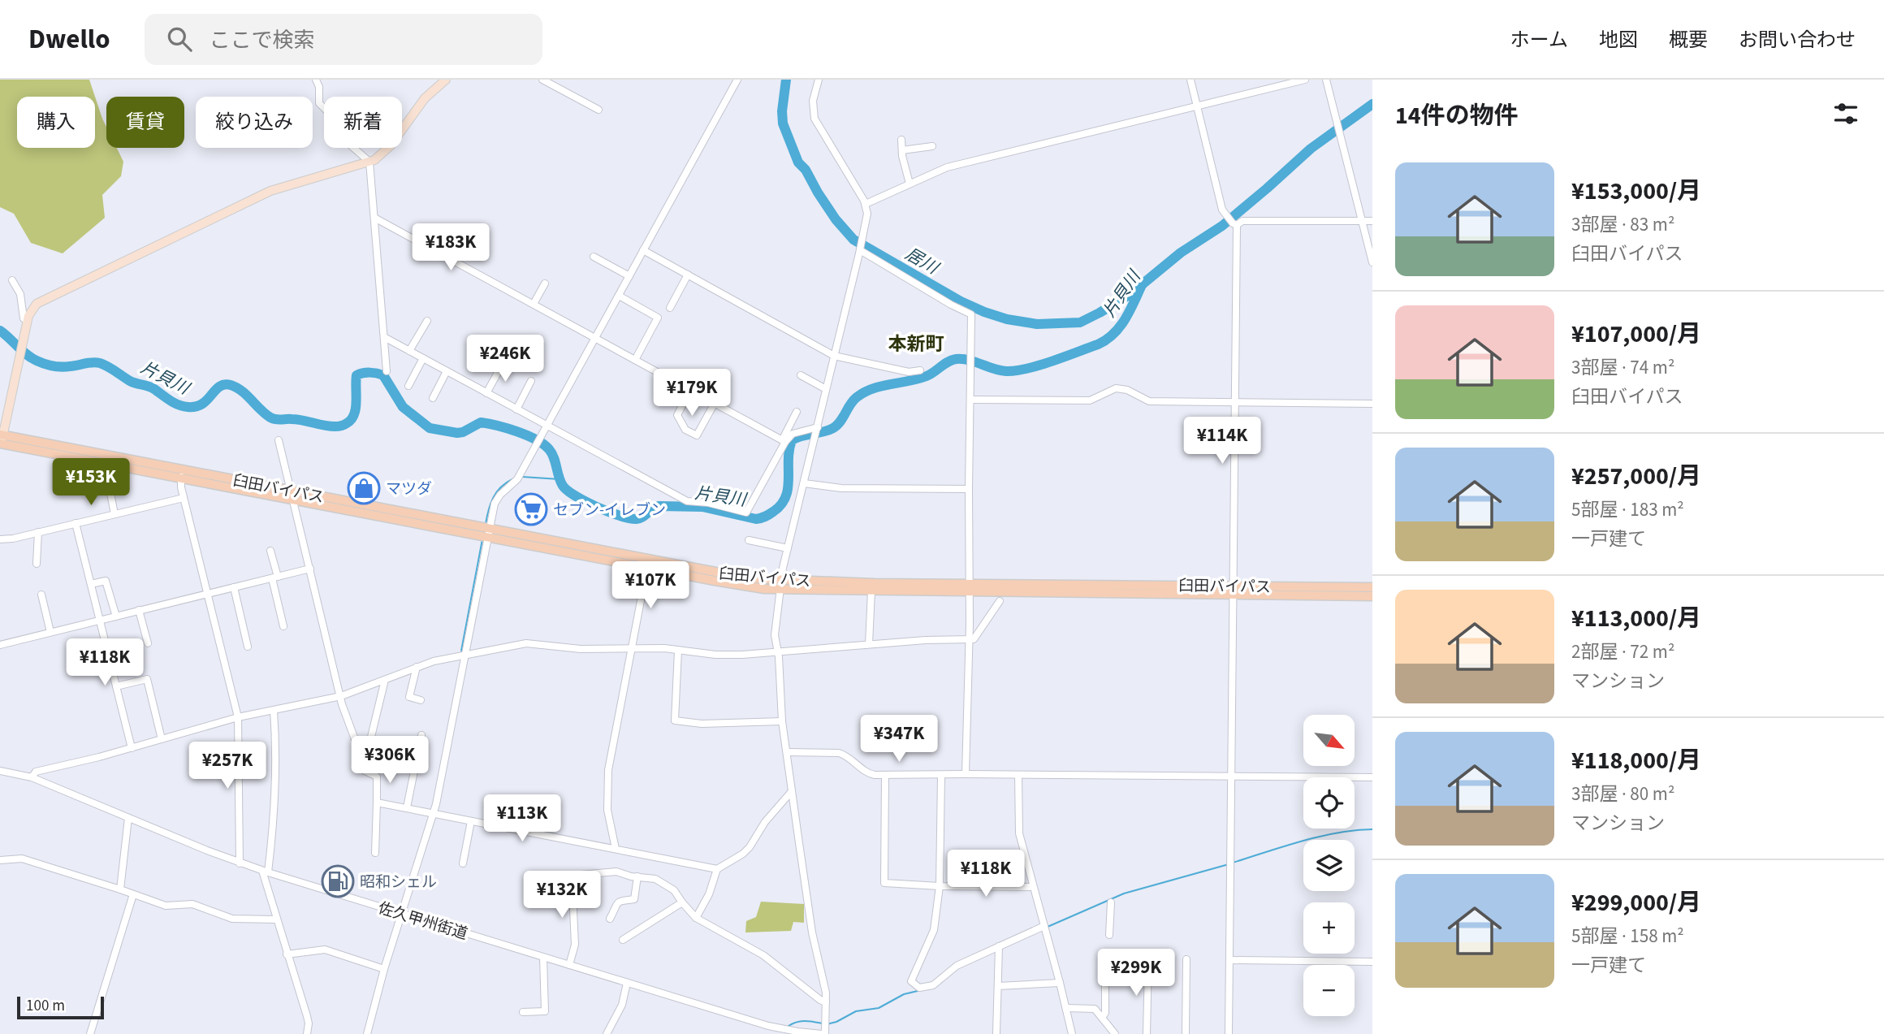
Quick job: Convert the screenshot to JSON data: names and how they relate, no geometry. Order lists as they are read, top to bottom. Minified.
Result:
{"streets":{"highway":["臼田バイパス"],"street":["佐久甲州街道"]},"districts":["本新町"],"water":["居川","片貝川"],"places":{"shop":["マツダ"],"supermarket":["セブン-イレブン"],"fuel station":["昭和シェル"]},"scale_bar":"100 m","north":"bottom right","page":{"header":"Dwello","search":"ここで検索","nav":["ホーム","地図","概要","お問い合わせ"],"heading":"14件の物件","chip":["購入","賃貸","絞り込み","新着"],"list":[{"name":"¥153,000/月","note":"3部屋 · 83 m² · 臼田バイパス"},{"name":"¥107,000/月","note":"3部屋 · 74 m² · 臼田バイパス"},{"name":"¥257,000/月","note":"5部屋 · 183 m² · 一戸建て"},{"name":"¥113,000/月","note":"2部屋 · 72 m² · マンション"},{"name":"¥118,000/月","note":"3部屋 · 80 m² · マンション"},{"name":"¥299,000/月","note":"5部屋 · 158 m² · 一戸建て"}],"price":["¥183K","¥246K","¥179K","¥114K","¥153K","¥107K","¥118K","¥347K","¥306K","¥257K","¥113K","¥118K","¥132K","¥299K"],"map_buttons":["+","−"],"scale":"100 m"}}
